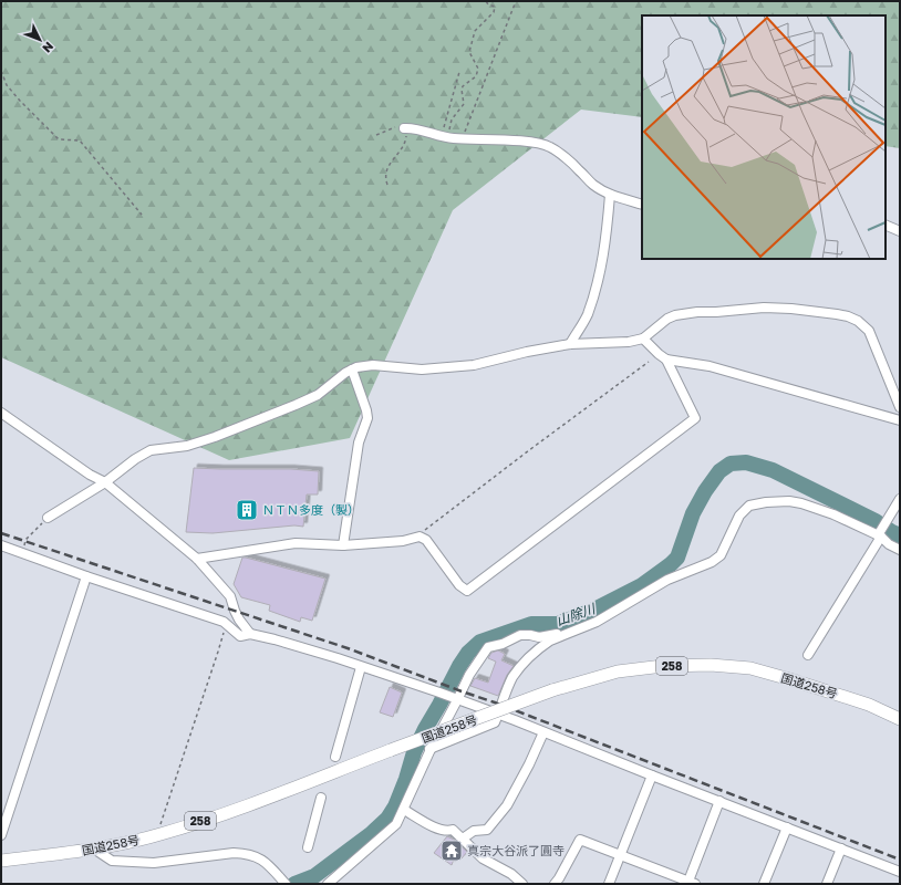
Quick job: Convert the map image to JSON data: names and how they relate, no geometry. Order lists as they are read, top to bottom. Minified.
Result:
{"streets":{"highway":["258","国道258号"]},"water":["山除川"],"places":{"building":["ＮＴＮ多度（製）"],"temple":["真宗大谷派了圓寺"]},"north":"bottom right"}
